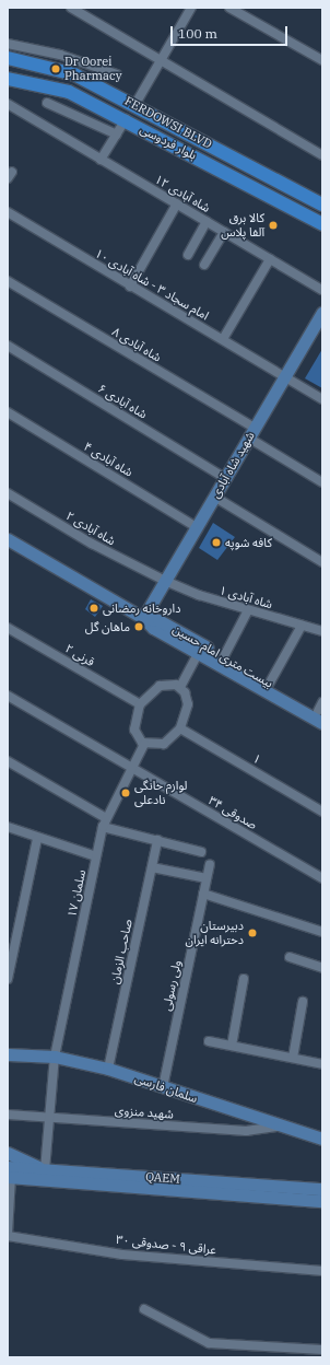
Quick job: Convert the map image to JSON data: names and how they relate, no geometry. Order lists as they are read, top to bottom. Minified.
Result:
{"streets":{"main road":["FERDOWSI BLVD","بلوار فردوسی","شهید شاه آبادی","بیست متری امام حسین","سلمان فارسی","QAEM"],"street":["شاه آبادی ۱۲","امام سجاد ۳ - شاه آبادی ۱۰","شاه آبادی ۸","شاه آبادی ۶","شاه آبادی ۴","شاه آبادی ۲","شاه آبادی ۱","قرنی ۲","۱","صدوقی ۳۴","سلمان ۱۷","صاحب الزمان","ولی رسولی","شهید منزوی","عراقی ۹ - صدوقی ۳۰"]},"crossings":[["امام سجاد ۳ - شاه آبادی ۱۰","شهید شاه آبادی"],["شاه آبادی ۸","شهید شاه آبادی"],["شاه آبادی ۶","شهید شاه آبادی"],["شاه آبادی ۴","شهید شاه آبادی"],["شهید شاه آبادی","شاه آبادی ۲"],["شهید شاه آبادی","شاه آبادی ۱"],["شهید شاه آبادی","بیست متری امام حسین"],["شاه آبادی ۲","شاه آبادی ۱"],["قرنی ۲","۱"],["قرنی ۲","سلمان ۱۷"],["۱","سلمان ۱۷"],["صدوقی ۳۴","سلمان ۱۷"],["سلمان ۱۷","سلمان فارسی"],["سلمان ۱۷","شهید منزوی"],["سلمان ۱۷","QAEM"],["صاحب الزمان","سلمان فارسی"],["ولی رسولی","سلمان فارسی"],["سلمان فارسی","شهید منزوی"]],"places":["Dr Oorei Pharmacy","کالا برق آلفا پلاس","کافه شوپه","داروخانه رمضانی","ماهان گل","لوازم خانگی نادعلی","دبیرستان دخترانه ایران"],"scale_bar":"100 m"}
